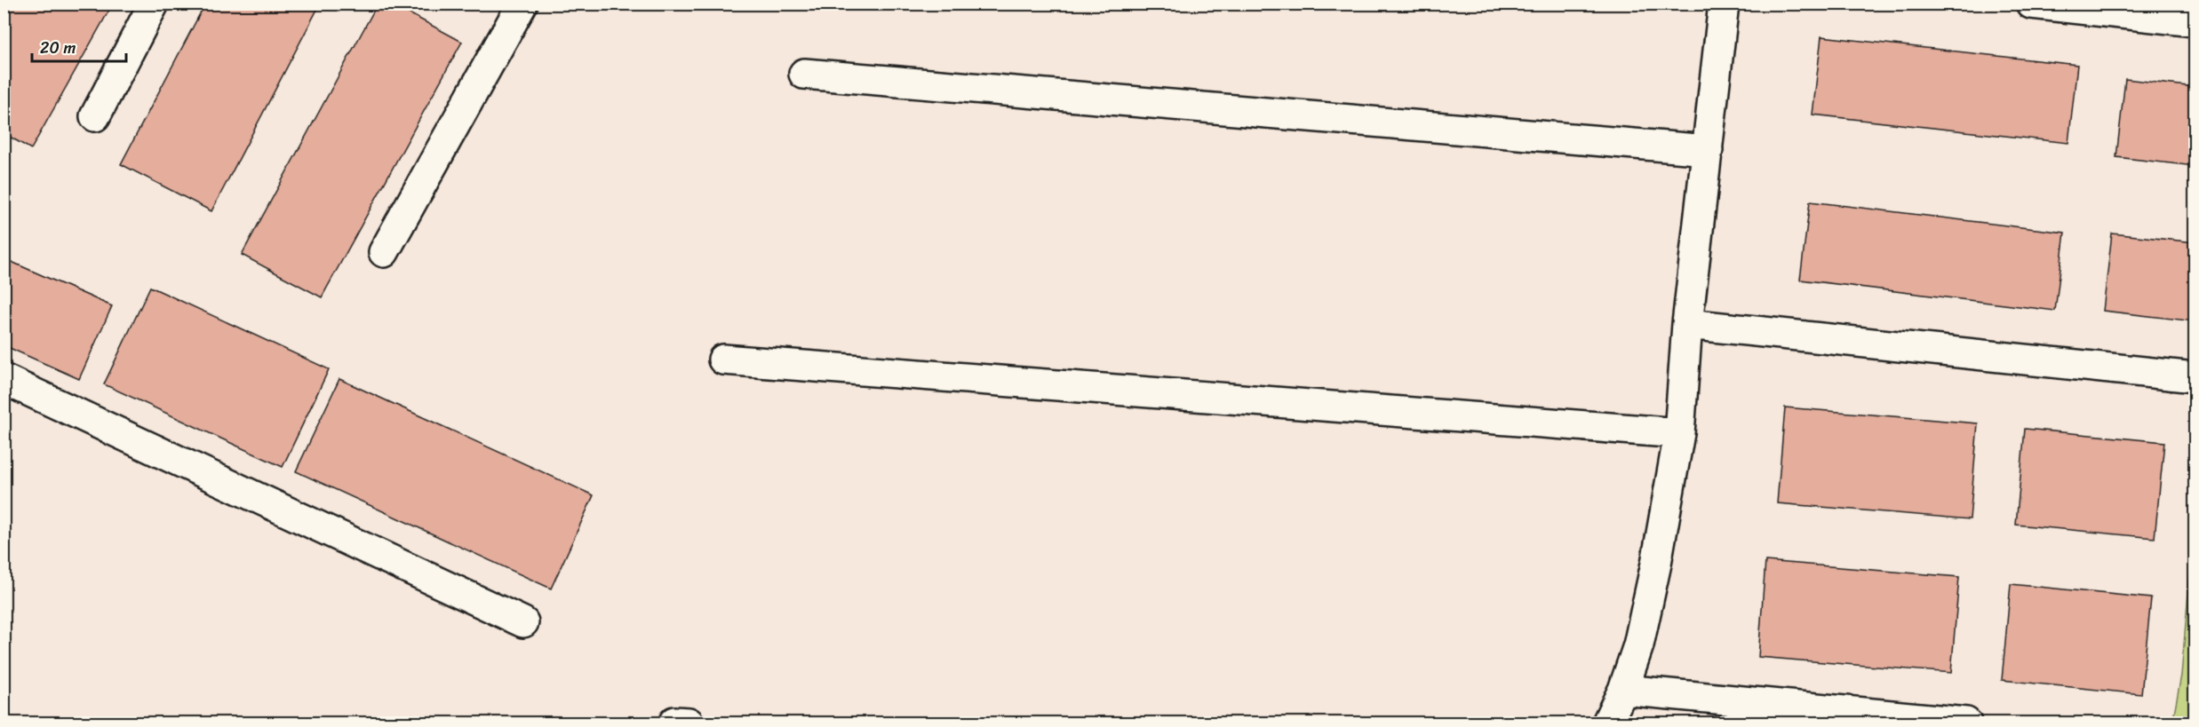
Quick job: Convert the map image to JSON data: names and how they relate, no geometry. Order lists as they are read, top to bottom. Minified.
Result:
{"scale_bar":"20 m"}
